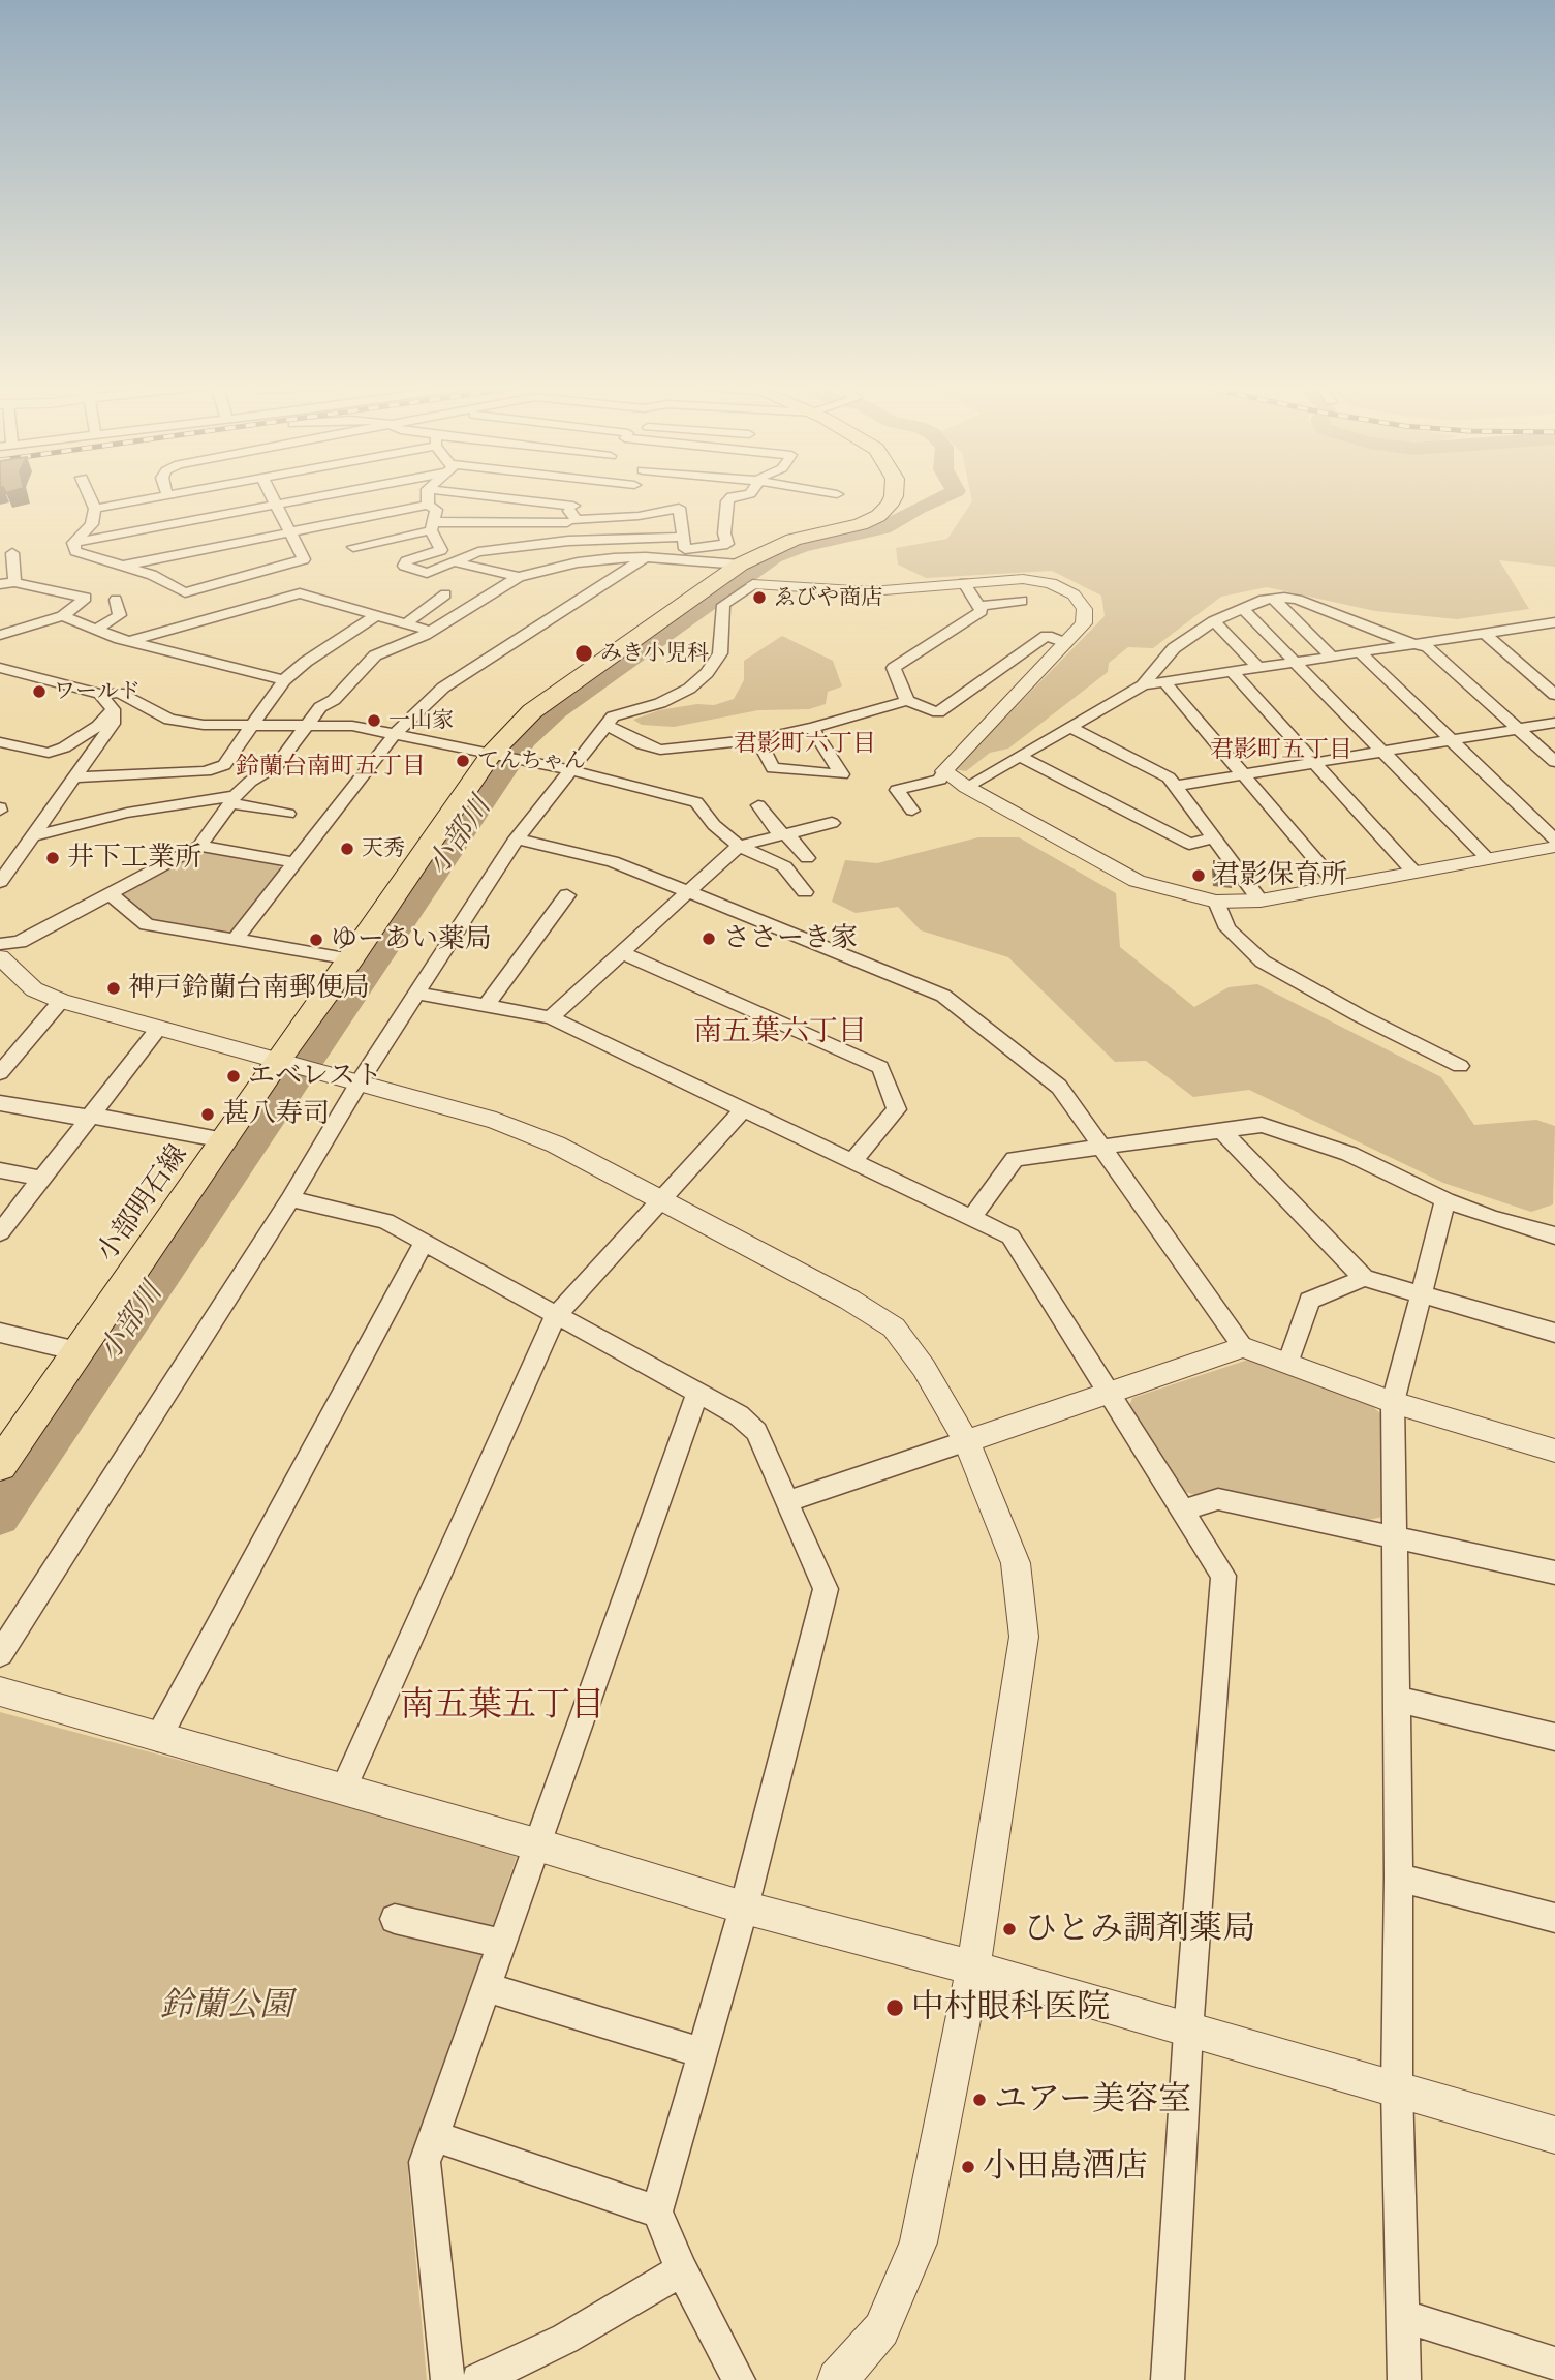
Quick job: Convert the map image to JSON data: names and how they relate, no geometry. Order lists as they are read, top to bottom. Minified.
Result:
{"streets":{"main road":["小部明石線"]},"districts":["君影町六丁目","君影町五丁目","鈴蘭台南町五丁目","南五葉六丁目","南五葉五丁目"],"water":["小部川"],"parks":["鈴蘭公園"],"places":["ゑびや商店","みき小児科","ワールド","一山家","てんちゃん","天秀","井下工業所","君影保育所","ささーき家","ゆーあい薬局","神戸鈴蘭台南郵便局","エベレスト","甚八寿司","ひとみ調剤薬局","中村眼科医院","ユアー美容室","小田島酒店"]}
